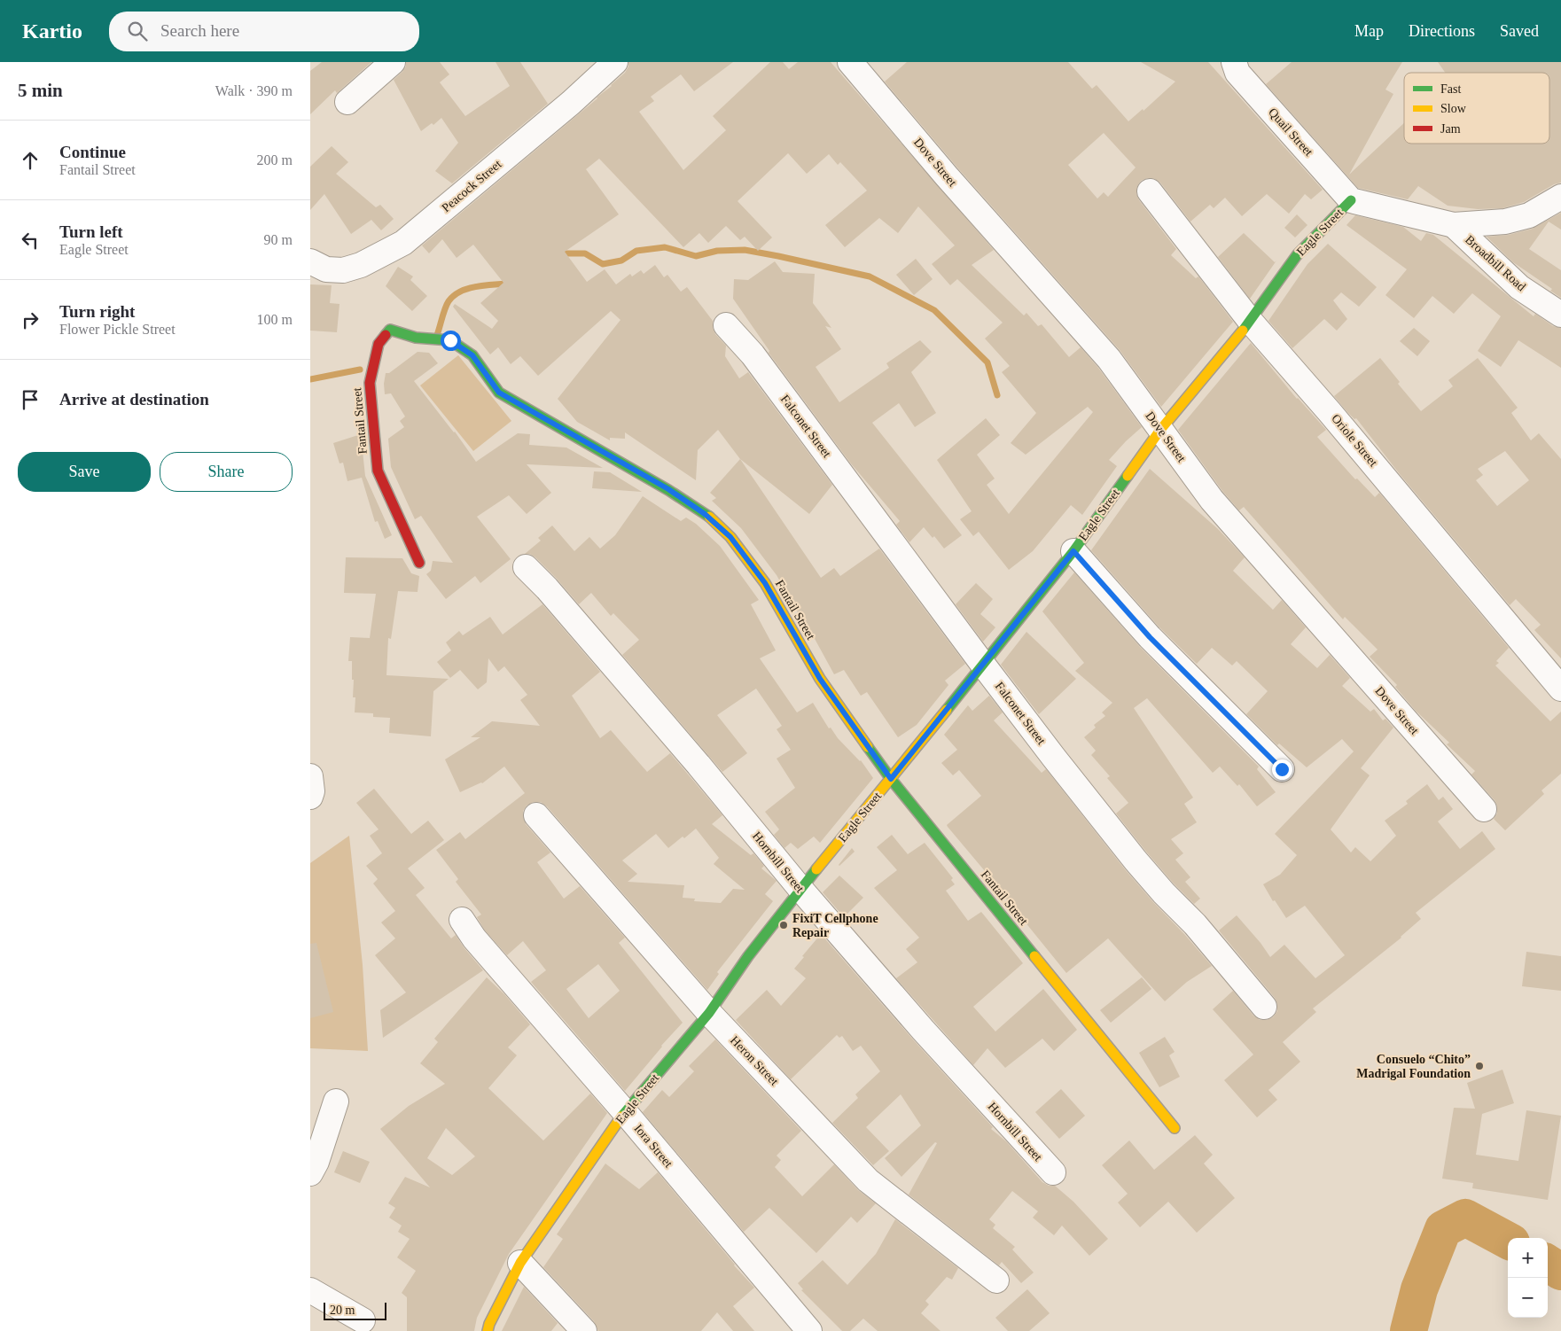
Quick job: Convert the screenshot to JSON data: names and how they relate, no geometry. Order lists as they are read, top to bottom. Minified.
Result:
{"streets":{"street":["Quail Street","Dove Street","Peacock Street","Eagle Street","Broadbill Road","Fantail Street","Falconet Street","Oriole Street","Hornbill Street","Heron Street","Iora Street"]},"crossings":[["Quail Street","Eagle Street"],["Dove Street","Eagle Street"],["Eagle Street","Broadbill Road"],["Eagle Street","Fantail Street"],["Eagle Street","Falconet Street"],["Eagle Street","Oriole Street"],["Eagle Street","Hornbill Street"],["Eagle Street","Heron Street"],["Eagle Street","Iora Street"]],"places":["FixiT Cellphone Repair","Consuelo “Chito” Madrigal Foundation"],"legend":["Fast","Slow","Jam"],"scale_bar":"20 m","page":{"header":"Kartio","search":"Search here","nav":["Map","Directions","Saved"],"heading":["5 min","Walk · 390 m"],"list":[["Continue","Fantail Street","200 m"],["Turn left","Eagle Street","90 m"],["Turn right","Flower Pickle Street","100 m"],"Arrive at destination"],"buttons":["Save","Share"],"map_buttons":["+","−"],"scale":"20 m"}}
